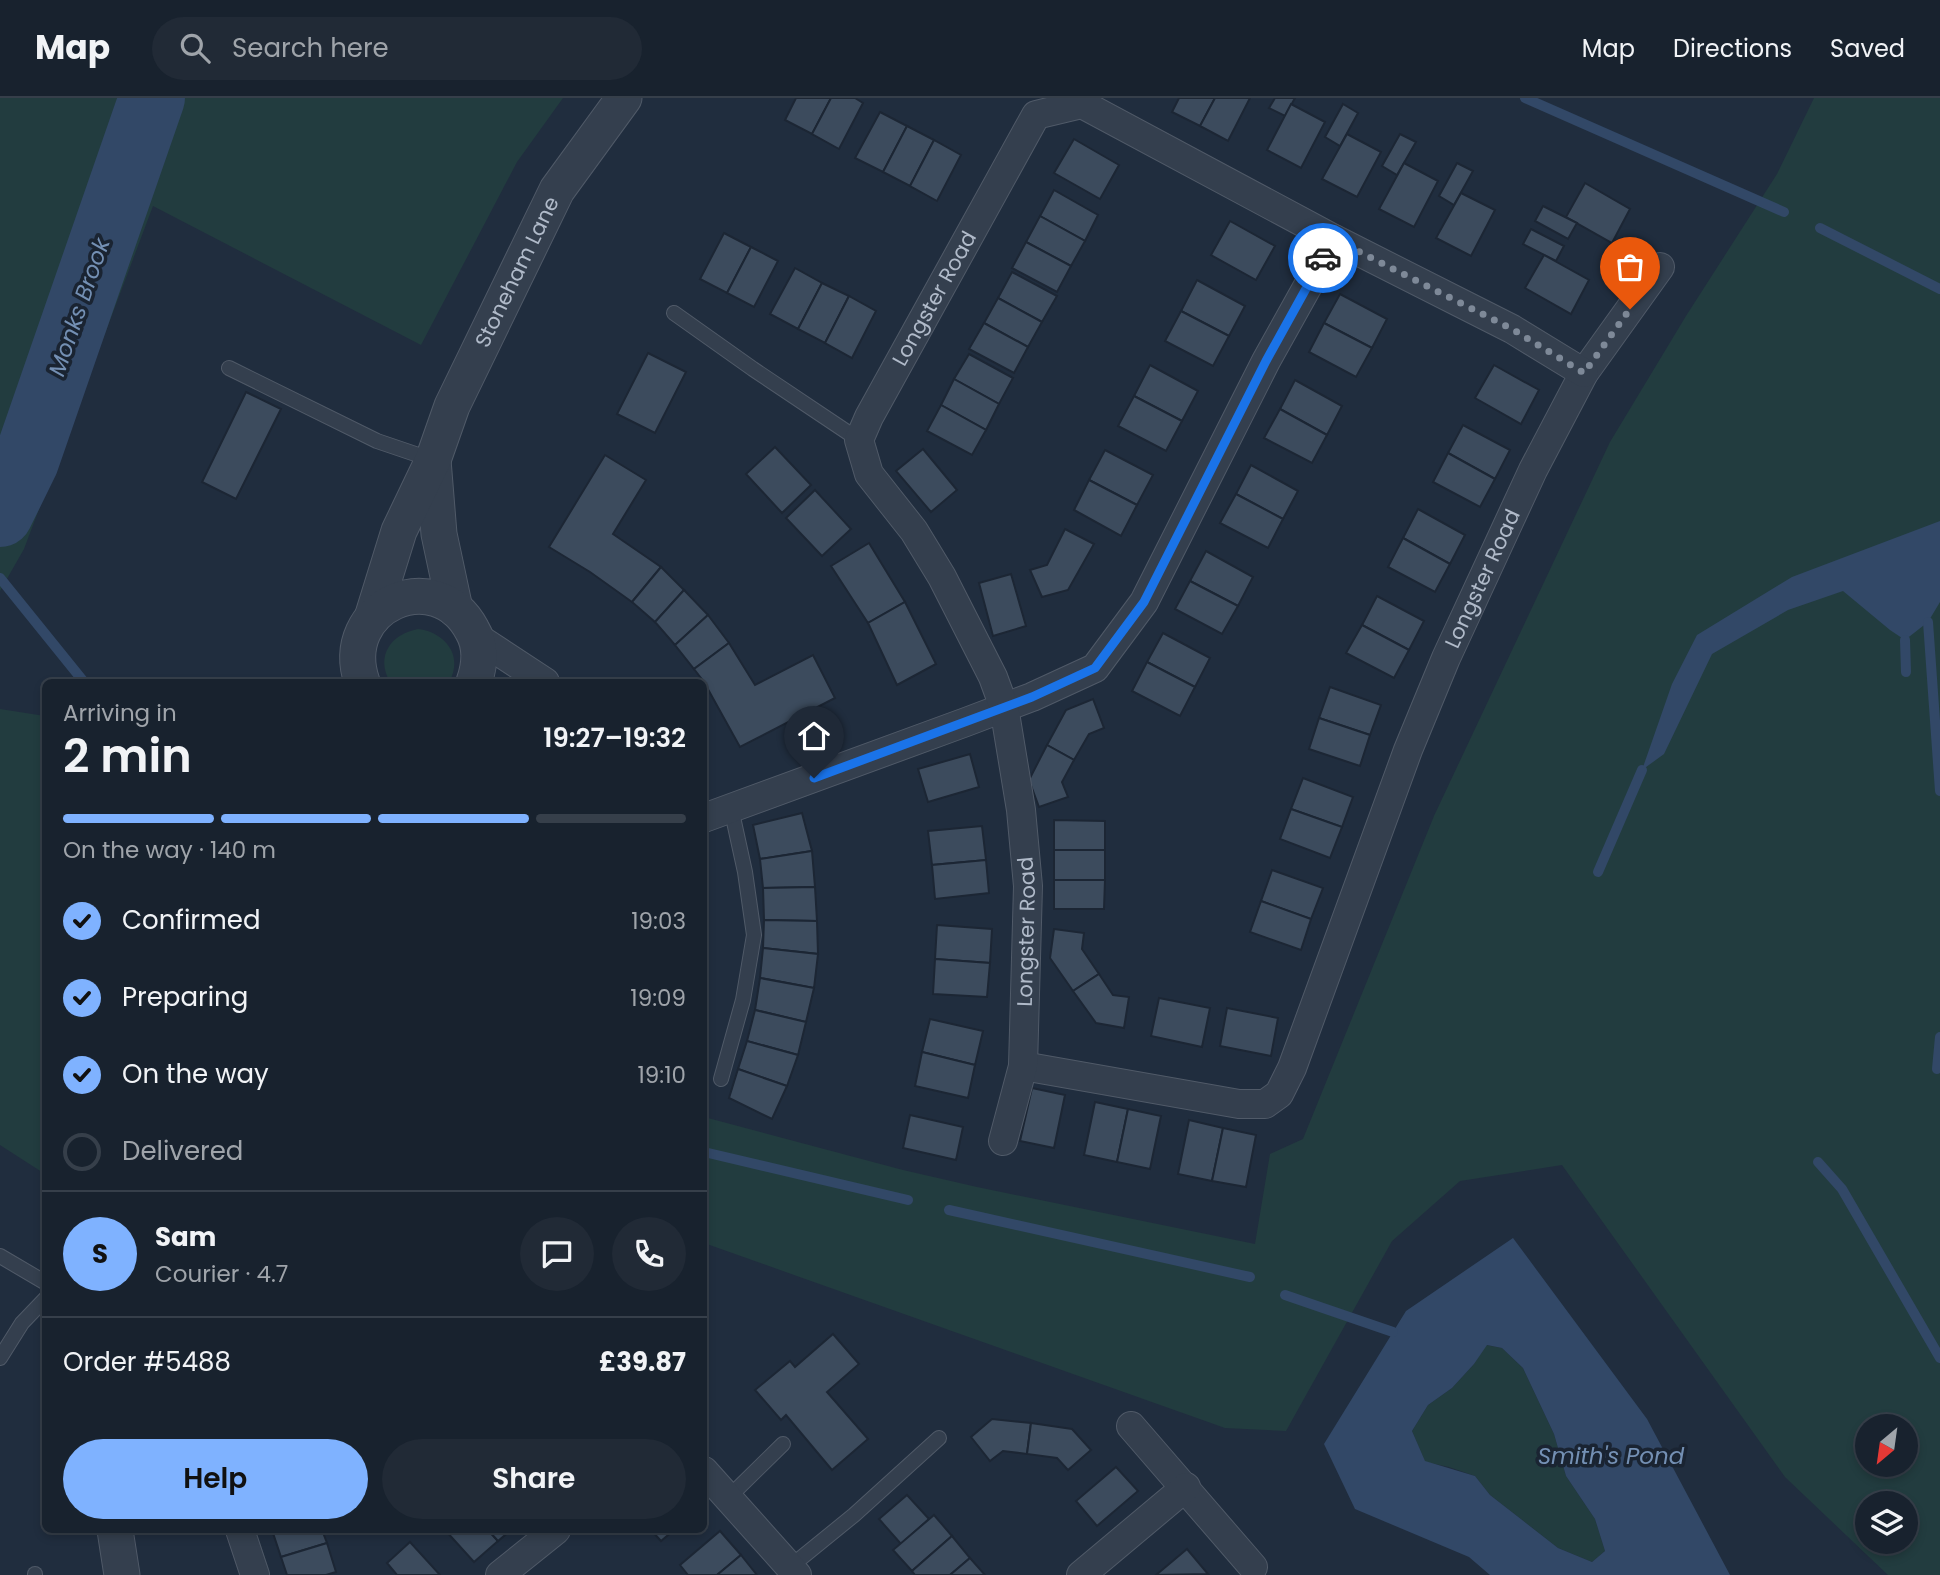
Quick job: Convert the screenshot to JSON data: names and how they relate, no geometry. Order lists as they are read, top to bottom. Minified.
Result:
{"streets":{"street":["Stoneham Lane","Longster Road"]},"water":["Monks Brook","Smith's Pond"],"north":"bottom left","page":{"header":"Map","search":"Search here","nav":["Map","Directions","Saved"],"heading":["2 min","Arriving in","19:27–19:32"],"panel":["Sam","Courier · 4.7","Order #5488","£39.87"],"bar":"On the way · 140 m","list":[["Confirmed","19:03"],["Preparing","19:09"],["On the way","19:10"],"Delivered"],"round":"S","buttons":["Help","Share"]}}
